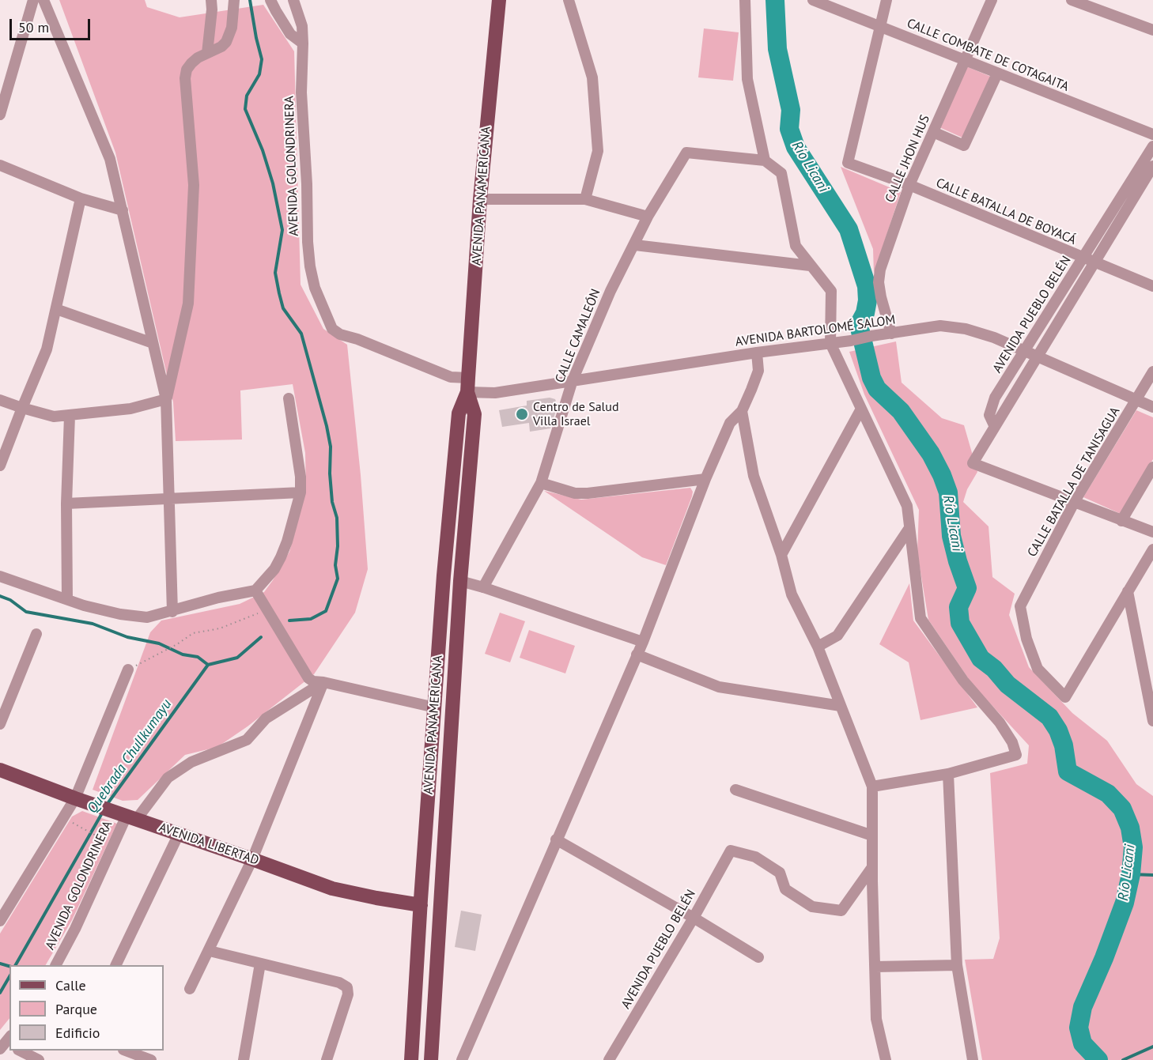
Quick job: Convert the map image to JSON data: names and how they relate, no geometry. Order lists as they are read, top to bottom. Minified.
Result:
{"streets":{"main road":["AVENIDA PANAMERICANA","AVENIDA LIBERTAD"],"street":["CALLE COMBATE DE COTAGAITA","CALLE JHON HUS","AVENIDA GOLONDRINERA","CALLE BATALLA DE BOYACÁ","AVENIDA PUEBLO BELÉN","AVENIDA BARTOLOMÉ SALOM","CALLE CAMALEÓN","CALLE BATALLA DE TANISAGUA"]},"crossings":[["CALLE COMBATE DE COTAGAITA","CALLE JHON HUS"],["CALLE COMBATE DE COTAGAITA","CALLE BATALLA DE BOYACÁ"],["CALLE JHON HUS","CALLE BATALLA DE BOYACÁ"],["CALLE JHON HUS","AVENIDA BARTOLOMÉ SALOM"],["AVENIDA GOLONDRINERA","AVENIDA BARTOLOMÉ SALOM"],["AVENIDA GOLONDRINERA","AVENIDA LIBERTAD"],["AVENIDA PANAMERICANA","AVENIDA BARTOLOMÉ SALOM"],["AVENIDA PANAMERICANA","AVENIDA LIBERTAD"],["CALLE BATALLA DE BOYACÁ","AVENIDA PUEBLO BELÉN"],["AVENIDA PUEBLO BELÉN","AVENIDA BARTOLOMÉ SALOM"],["AVENIDA PUEBLO BELÉN","CALLE BATALLA DE TANISAGUA"],["AVENIDA BARTOLOMÉ SALOM","CALLE CAMALEÓN"],["AVENIDA BARTOLOMÉ SALOM","CALLE BATALLA DE TANISAGUA"]],"water":["Río Licani","Quebrada Chullkumayu"],"places":["Centro de Salud Villa Israel"],"legend":["Calle","Parque","Edificio"],"scale_bar":"50 m"}
